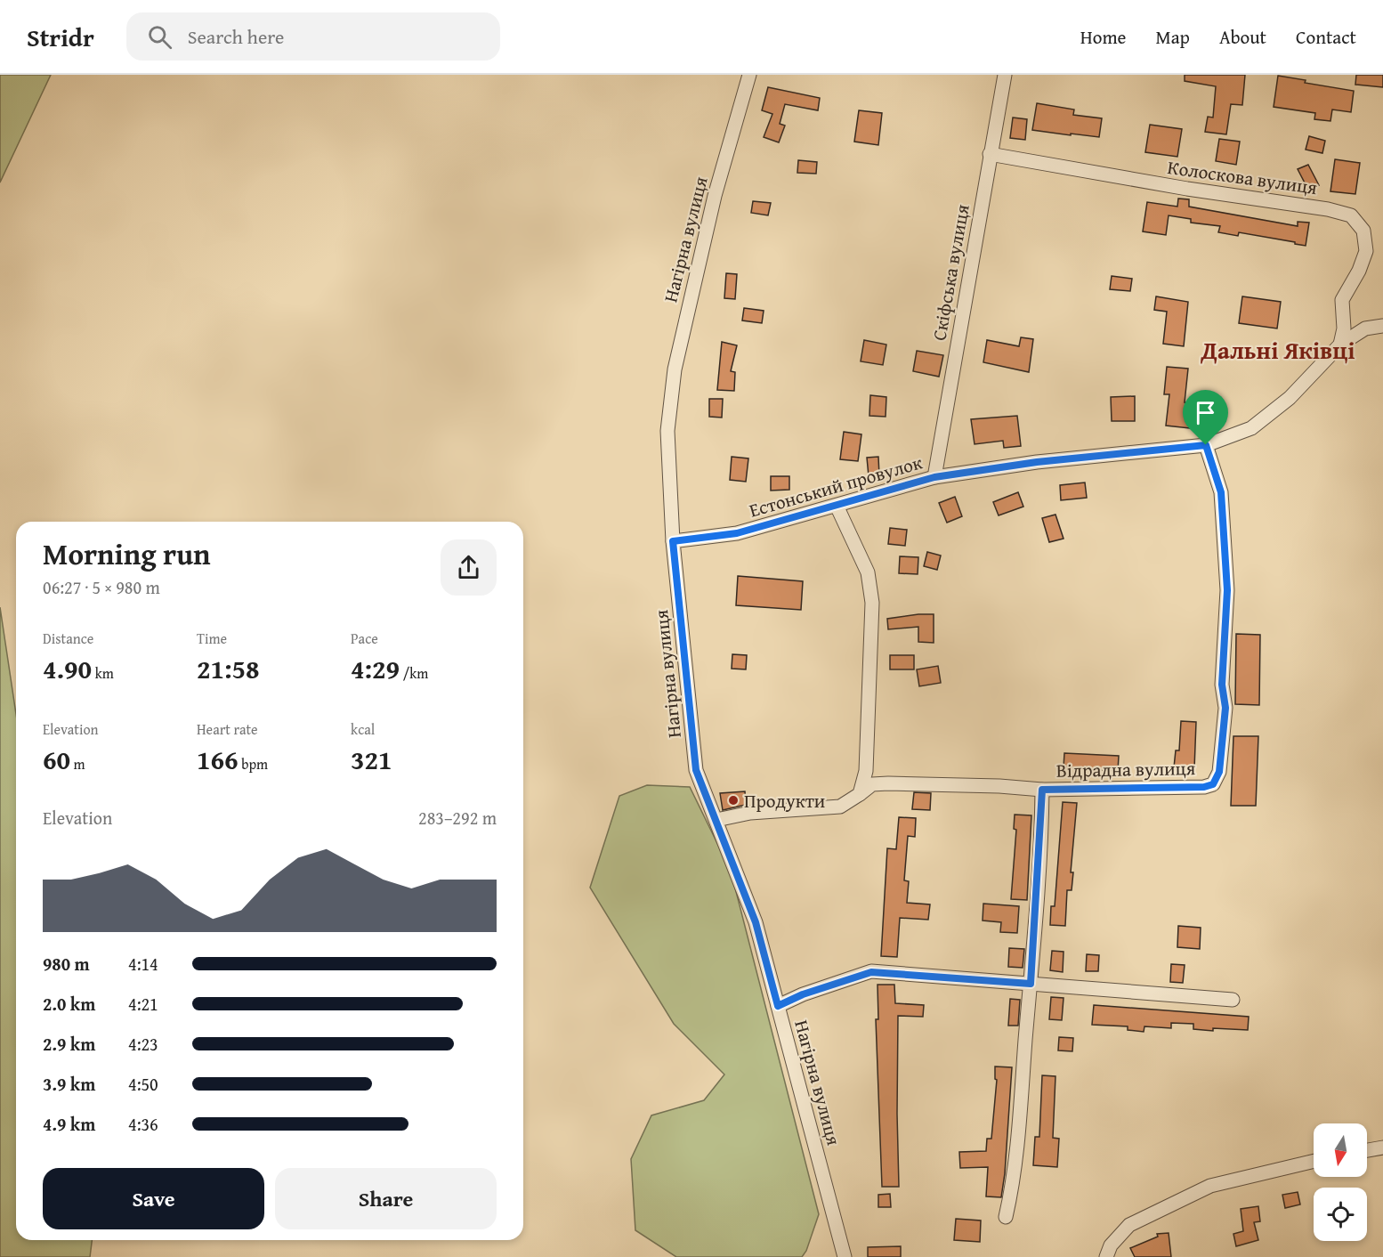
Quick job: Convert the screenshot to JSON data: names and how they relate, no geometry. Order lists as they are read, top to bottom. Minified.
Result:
{"streets":{"street":["Колоскова вулиця","Нагірна вулиця","Скіфська вулиця","Естонський провулок","Відрадна вулиця"]},"crossings":[["Колоскова вулиця","Скіфська вулиця"],["Колоскова вулиця","Естонський провулок"],["Нагірна вулиця","Естонський провулок"],["Нагірна вулиця","Відрадна вулиця"],["Скіфська вулиця","Естонський провулок"],["Естонський провулок","Відрадна вулиця"]],"districts":["Дальні Яківці"],"places":["Продукти"],"north":"bottom","page":{"header":"Stridr","search":"Search here","nav":["Home","Map","About","Contact"],"heading":["Morning run","06:27 · 5 × 980 m"],"stats":[["Distance","4.90 km"],["Time","21:58"],["Pace","4:29 /km"],["Elevation","60 m"],["Heart rate","166 bpm"],["kcal","321"]],"chart":["Elevation","283–292 m"],"list":[{"name":"980 m","note":"4:14"},{"name":"2.0 km","note":"4:21"},{"name":"2.9 km","note":"4:23"},{"name":"3.9 km","note":"4:50"},{"name":"4.9 km","note":"4:36"}],"buttons":["Save","Share"]}}
